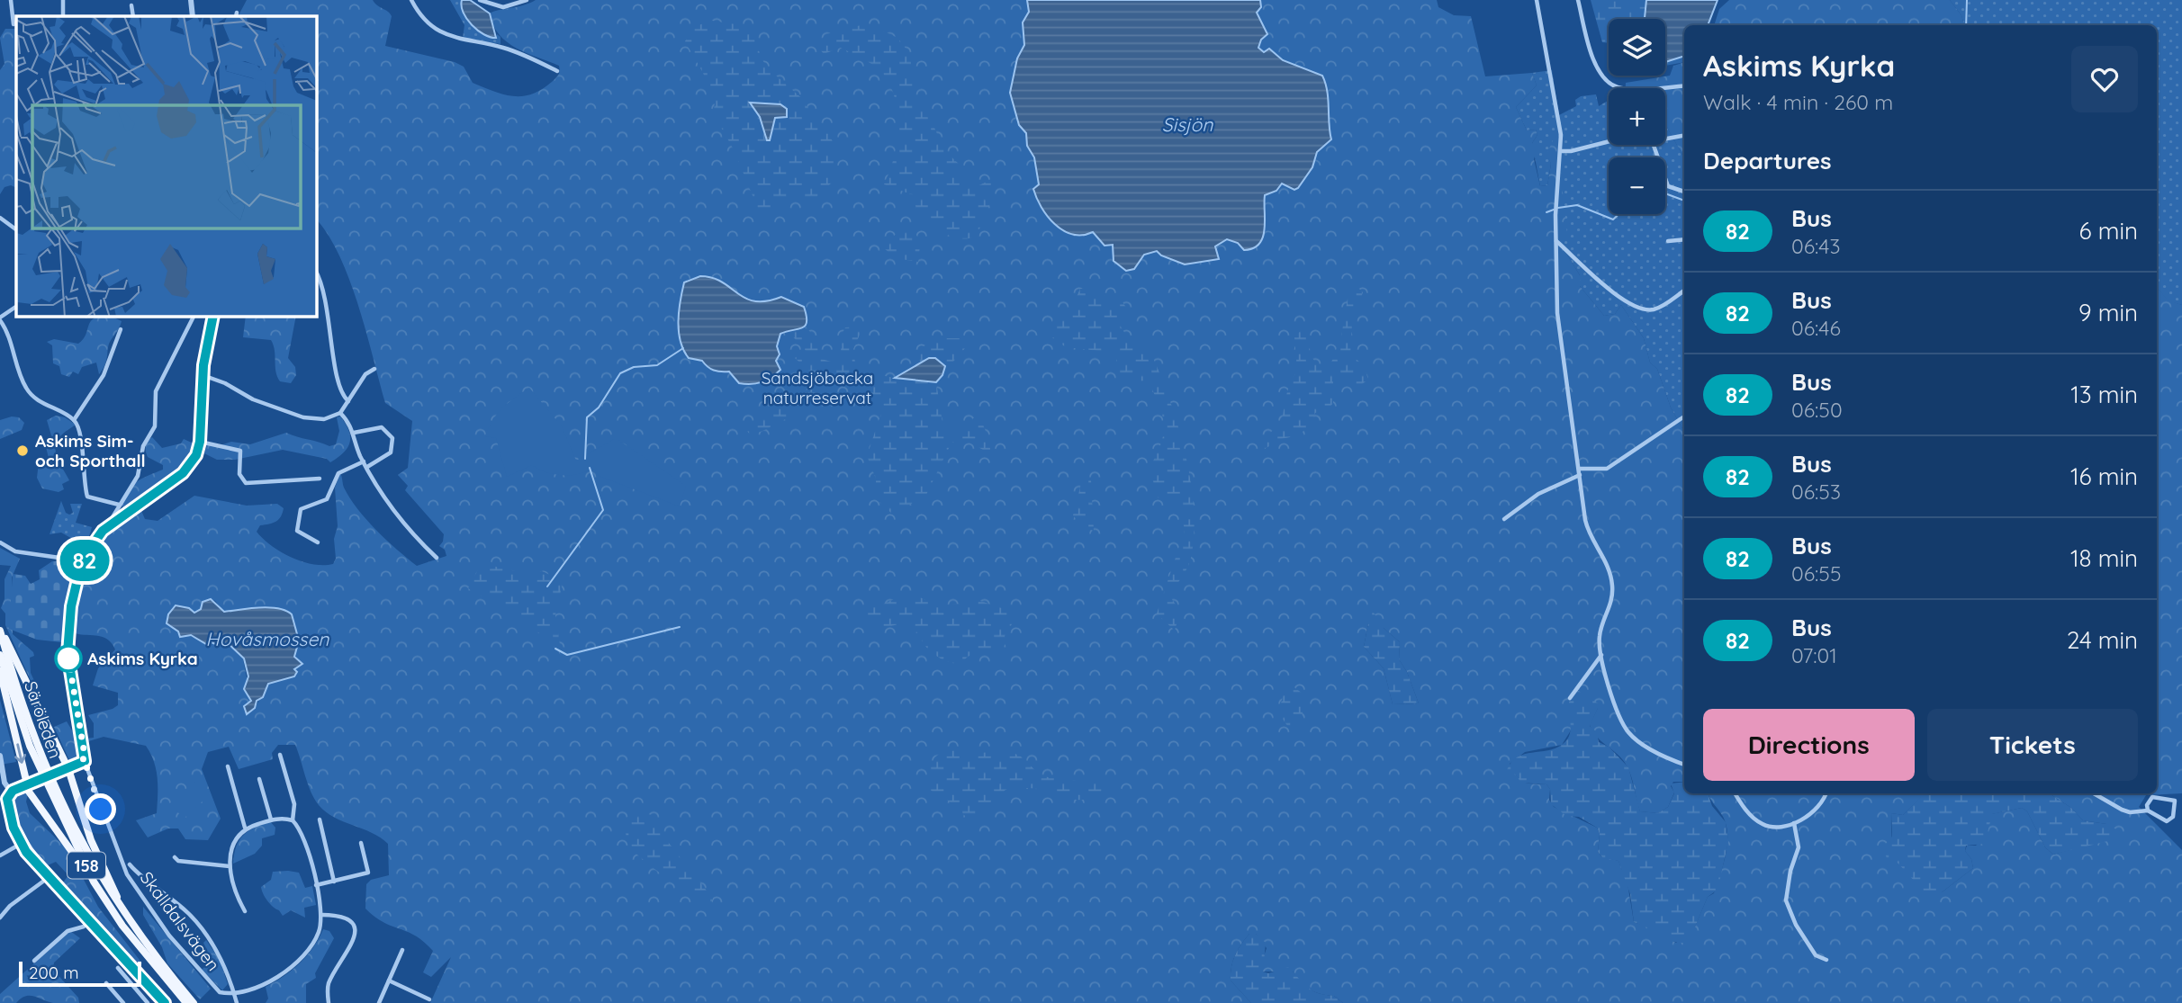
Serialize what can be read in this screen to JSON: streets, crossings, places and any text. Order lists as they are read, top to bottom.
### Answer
{
  "streets": {
    "main road": ["Säröleden", "158"],
    "street": ["Skalldalsvägen"]
  },
  "crossings": [
    ["Säröleden", "158"]
  ],
  "water": ["Sisjön", "Hovåsmossen"],
  "parks": ["Sandsjöbacka naturreservat"],
  "places": ["Askims Sim- och Sporthall", "Askims Kyrka"],
  "lines": ["bus line 82"],
  "scale_bar": "200 m",
  "page": {
    "on_map": "82",
    "map_buttons": ["+", "−"],
    "heading": [
      ["Askims Kyrka", "Walk · 4 min · 260 m"],
      "Departures"
    ],
    "list": [
      {
        "mark": "82",
        "name": "Bus",
        "note": "06:43",
        "value": "6 min"
      },
      {
        "mark": "82",
        "name": "Bus",
        "note": "06:46",
        "value": "9 min"
      },
      {
        "mark": "82",
        "name": "Bus",
        "note": "06:50",
        "value": "13 min"
      },
      {
        "mark": "82",
        "name": "Bus",
        "note": "06:53",
        "value": "16 min"
      },
      {
        "mark": "82",
        "name": "Bus",
        "note": "06:55",
        "value": "18 min"
      },
      {
        "mark": "82",
        "name": "Bus",
        "note": "07:01",
        "value": "24 min"
      }
    ],
    "buttons": ["Directions", "Tickets"],
    "scale": "200 m"
  }
}
